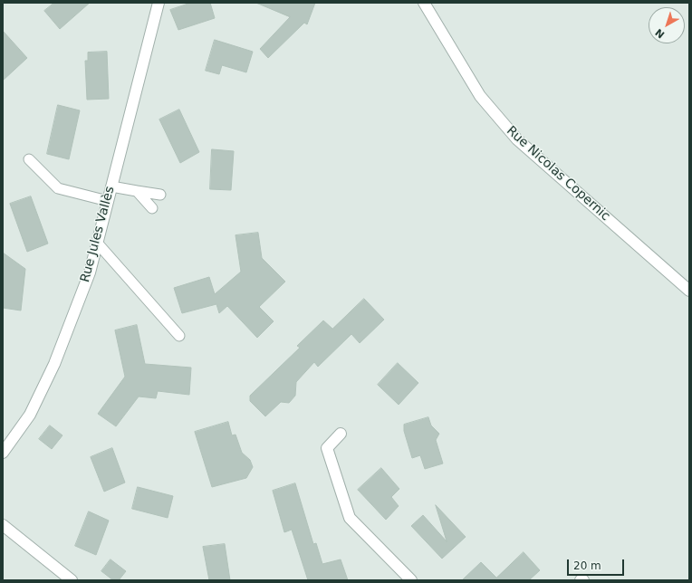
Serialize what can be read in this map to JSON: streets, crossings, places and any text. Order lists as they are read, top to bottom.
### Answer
{
  "streets": {
    "street": ["Rue Nicolas Copernic", "Rue Jules Vallès"]
  },
  "scale_bar": "20 m",
  "north": "bottom left"
}
